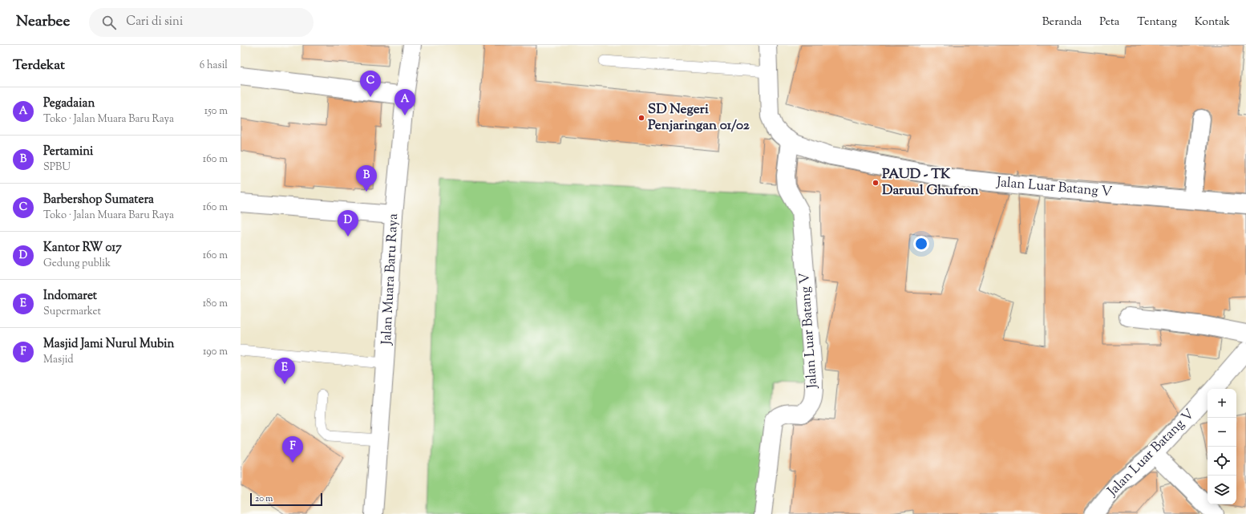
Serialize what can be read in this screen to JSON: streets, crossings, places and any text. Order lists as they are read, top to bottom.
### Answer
{
  "streets": {
    "street": ["Jalan Luar Batang V", "Jalan Muara Baru Raya"]
  },
  "places": ["SD Negeri Penjaringan 01/02", "PAUD - TK Daruul Ghufron"],
  "scale_bar": "20 m",
  "page": {
    "header": "Nearbee",
    "search": "Cari di sini",
    "nav": [
      "Beranda",
      "Peta",
      "Tentang",
      "Kontak"
    ],
    "heading": ["Terdekat", "6 hasil"],
    "pins": [
      "C",
      "A",
      "B",
      "D",
      "E",
      "F"
    ],
    "list": [
      {
        "mark": "A",
        "name": "Pegadaian",
        "note": "Toko · Jalan Muara Baru Raya",
        "value": "150 m"
      },
      {
        "mark": "B",
        "name": "Pertamini",
        "note": "SPBU",
        "value": "160 m"
      },
      {
        "mark": "C",
        "name": "Barbershop Sumatera",
        "note": "Toko · Jalan Muara Baru Raya",
        "value": "160 m"
      },
      {
        "mark": "D",
        "name": "Kantor RW 017",
        "note": "Gedung publik",
        "value": "160 m"
      },
      {
        "mark": "E",
        "name": "Indomaret",
        "note": "Supermarket",
        "value": "180 m"
      },
      {
        "mark": "F",
        "name": "Masjid Jami Nurul Mubin",
        "note": "Masjid",
        "value": "190 m"
      }
    ],
    "map_buttons": ["+", "−"],
    "scale": "20 m"
  }
}
